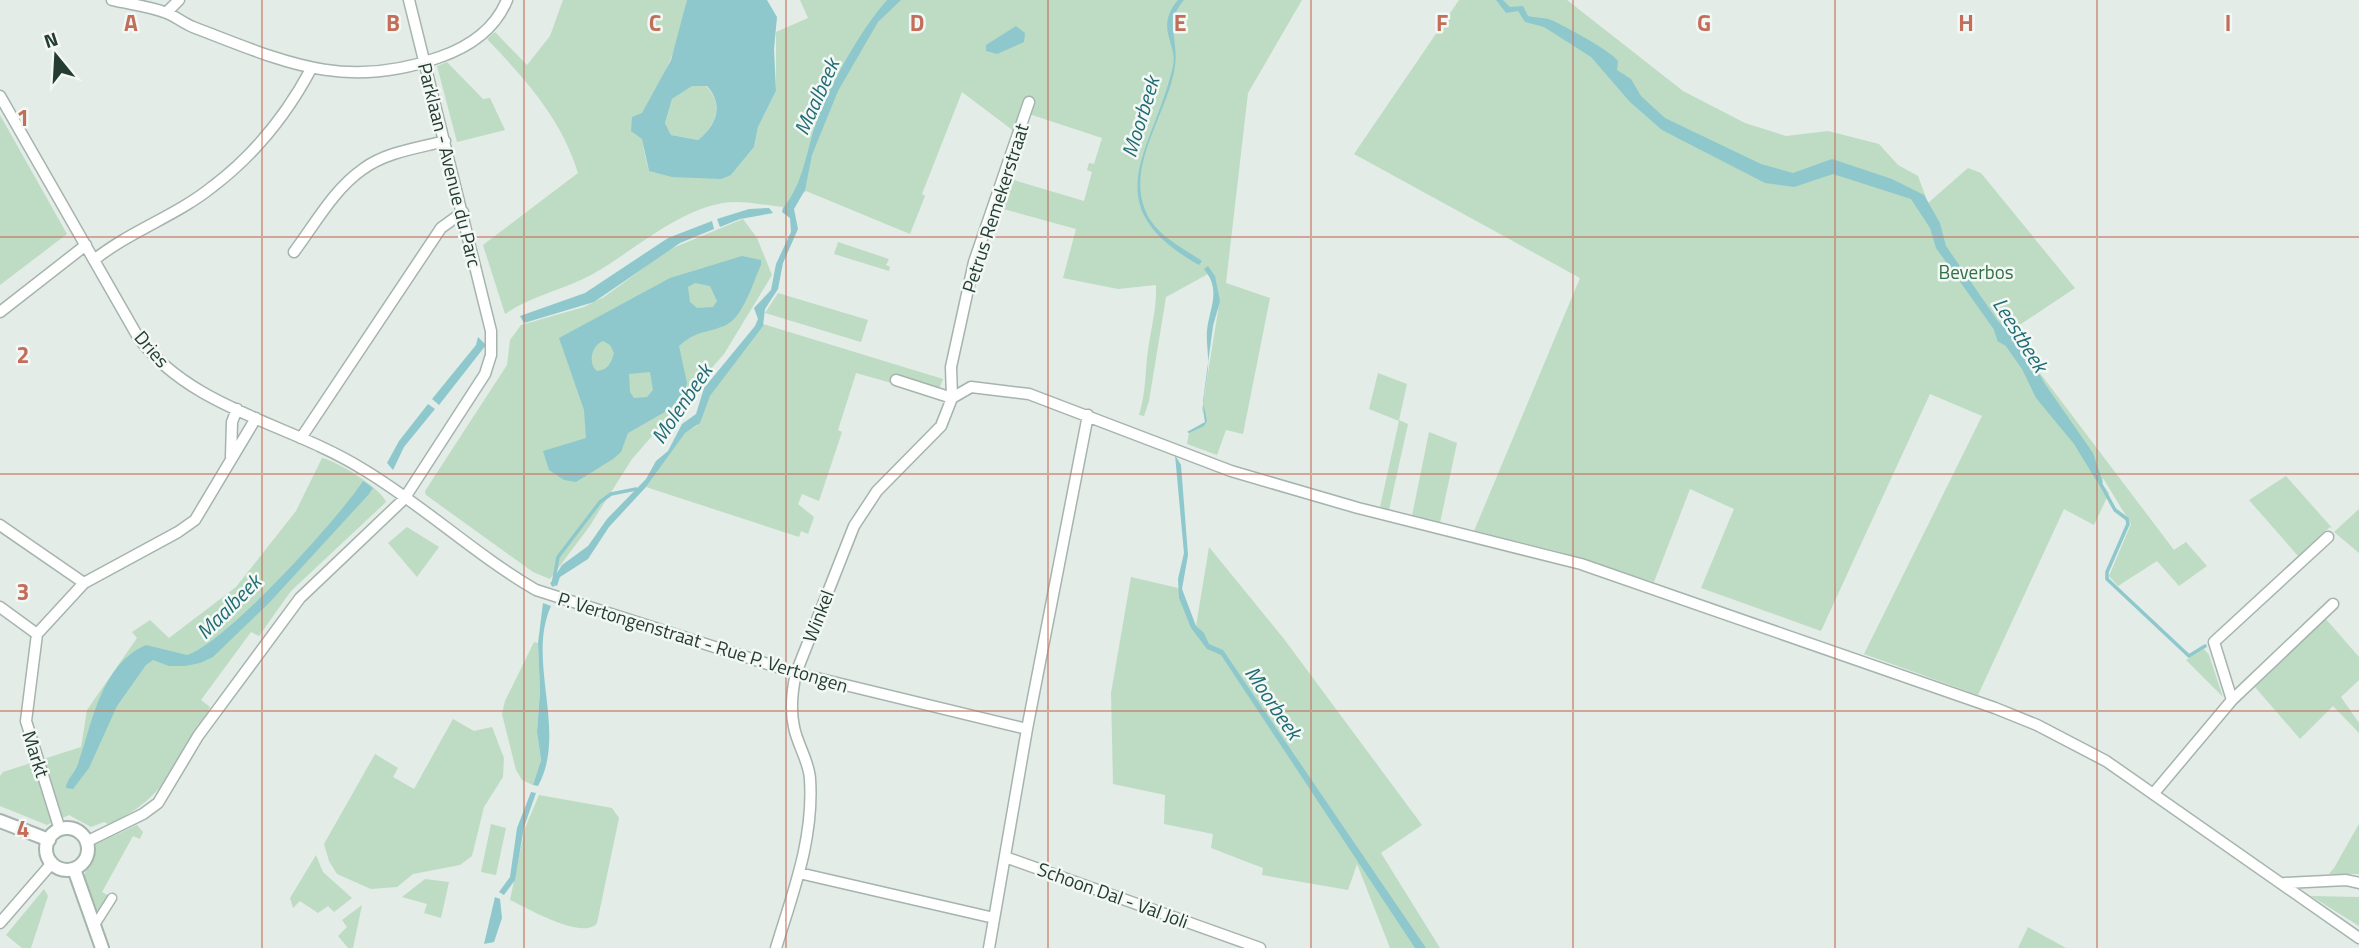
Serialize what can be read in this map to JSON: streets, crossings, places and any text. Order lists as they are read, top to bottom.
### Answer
{
  "streets": {
    "street": [
      "Parklaan - Avenue du Parc",
      "Petrus Remekerstraat",
      "Dries",
      "Winkel",
      "P. Vertongenstraat - Rue P. Vertongen",
      "Markt",
      "Schoon Dal - Val Joli"
    ]
  },
  "crossings": [
    ["Parklaan - Avenue du Parc", "Dries"],
    ["Parklaan - Avenue du Parc", "P. Vertongenstraat - Rue P. Vertongen"],
    ["Parklaan - Avenue du Parc", "Markt"],
    ["Petrus Remekerstraat", "Winkel"],
    ["Dries", "P. Vertongenstraat - Rue P. Vertongen"],
    ["Winkel", "P. Vertongenstraat - Rue P. Vertongen"]
  ],
  "water": [
    "Maalbeek",
    "Moorbeek",
    "Leestbeek",
    "Molenbeek"
  ],
  "parks": ["Beverbos"],
  "north": "top",
  "grid": {
    "columns": [
      "A",
      "B",
      "C",
      "D",
      "E",
      "F",
      "G",
      "H",
      "I"
    ],
    "rows": [
      "1",
      "2",
      "3",
      "4"
    ]
  }
}
